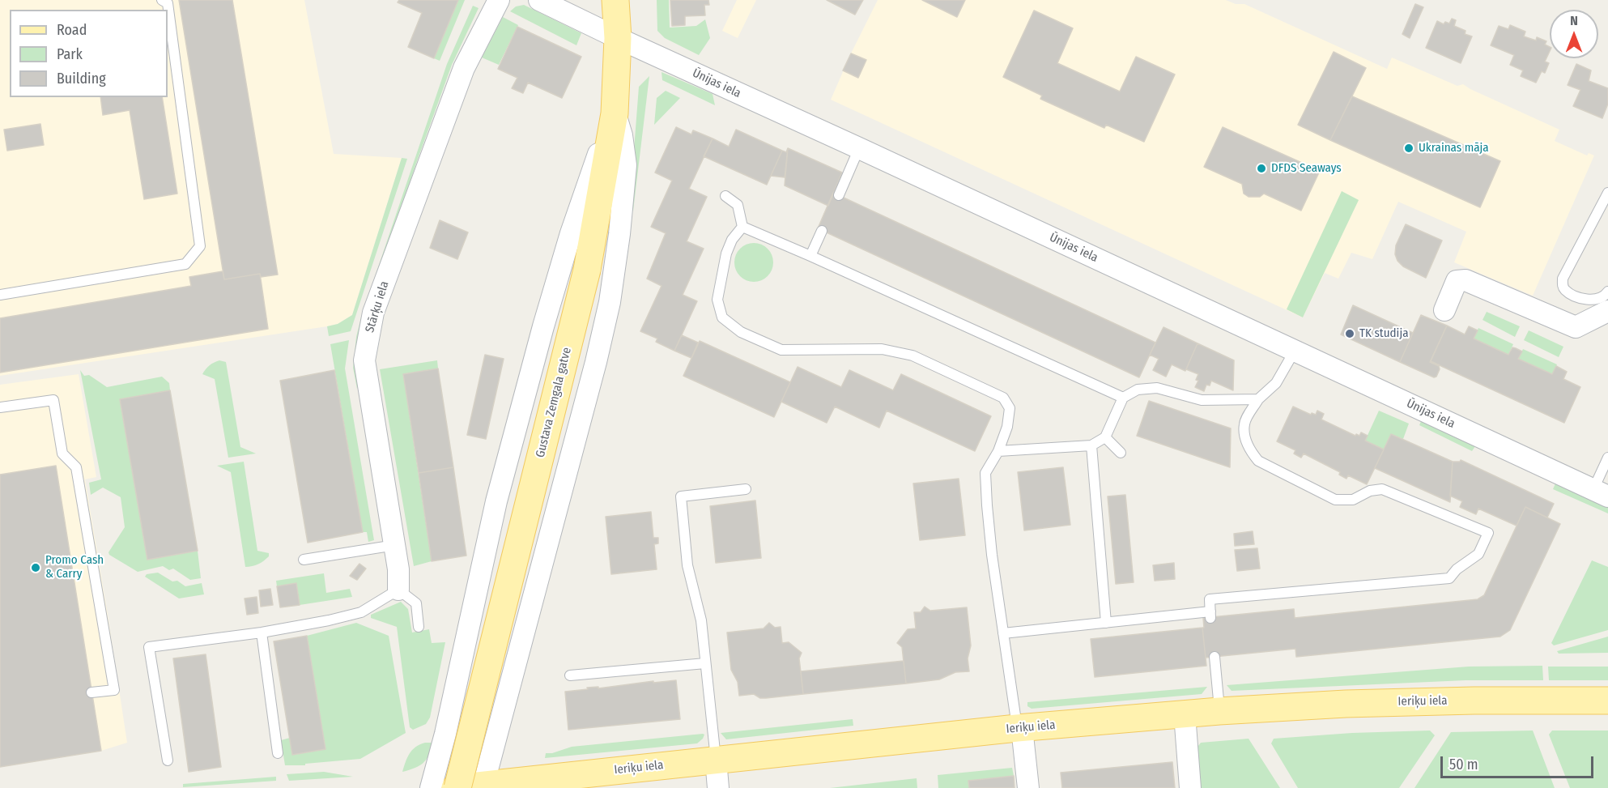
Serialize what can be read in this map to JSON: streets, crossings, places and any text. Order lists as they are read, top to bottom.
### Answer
{
  "streets": {
    "main road": ["Gustava Zemgala gatve", "Ieriķu iela"],
    "street": ["Ūnijas iela", "Stārķu iela"]
  },
  "crossings": [
    ["Ūnijas iela", "Gustava Zemgala gatve"],
    ["Gustava Zemgala gatve", "Ieriķu iela"]
  ],
  "places": [
    "Ukrainas māja",
    "DFDS Seaways",
    "TK studija",
    "Promo Cash & Carry"
  ],
  "legend": ["Road", "Park", "Building"],
  "scale_bar": "50 m",
  "north": "top"
}
